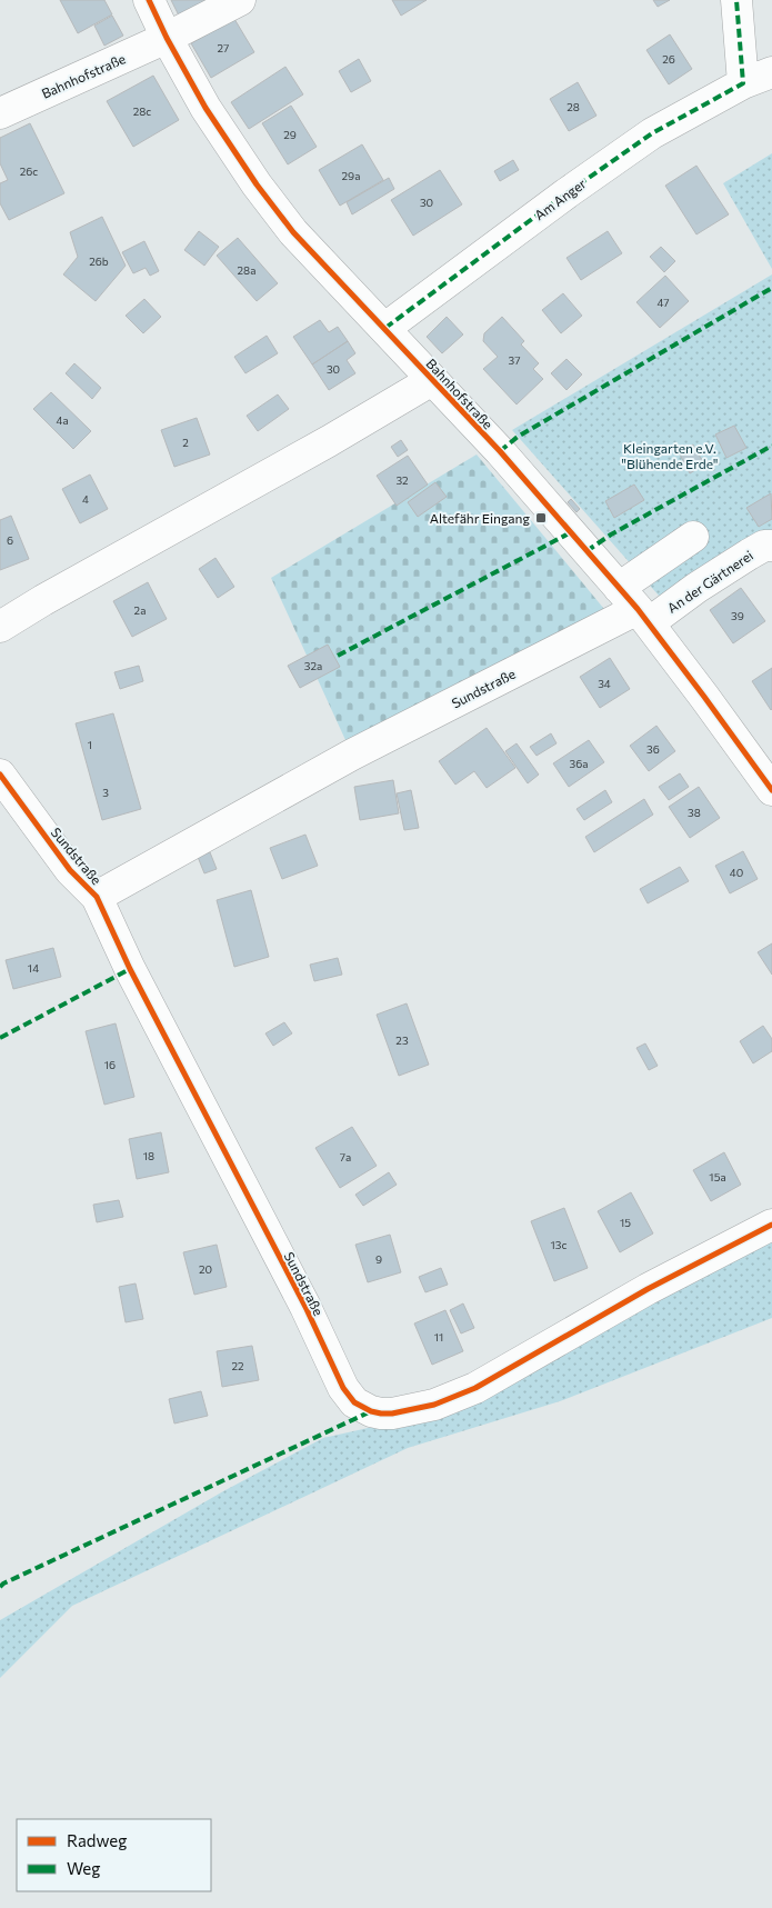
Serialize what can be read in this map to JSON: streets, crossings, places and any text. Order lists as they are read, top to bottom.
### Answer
{
  "streets": {
    "street": [
      "Bahnhofstraße",
      "Am Anger",
      "An der Gärtnerei",
      "Sundstraße"
    ]
  },
  "crossings": [
    ["Bahnhofstraße", "Am Anger"],
    ["Bahnhofstraße", "An der Gärtnerei"],
    ["Bahnhofstraße", "Sundstraße"],
    ["An der Gärtnerei", "Sundstraße"]
  ],
  "parks": ["Kleingarten e.V. \"Blühende Erde\""],
  "places": {
    "transit": ["Altefähr Eingang"]
  },
  "house_numbers": [
    "27",
    "26",
    "28",
    "28c",
    "29",
    "26c",
    "29a",
    "30",
    "26b",
    "28a",
    "47",
    "37",
    "30",
    "4a",
    "2",
    "32",
    "4",
    "6",
    "2a",
    "39",
    "32a",
    "34",
    "1",
    "36",
    "36a",
    "3",
    "38",
    "40",
    "14",
    "23",
    "16",
    "18",
    "7a",
    "15a",
    "15",
    "13c",
    "9",
    "20",
    "11",
    "22"
  ],
  "legend": ["Radweg", "Weg"]
}
